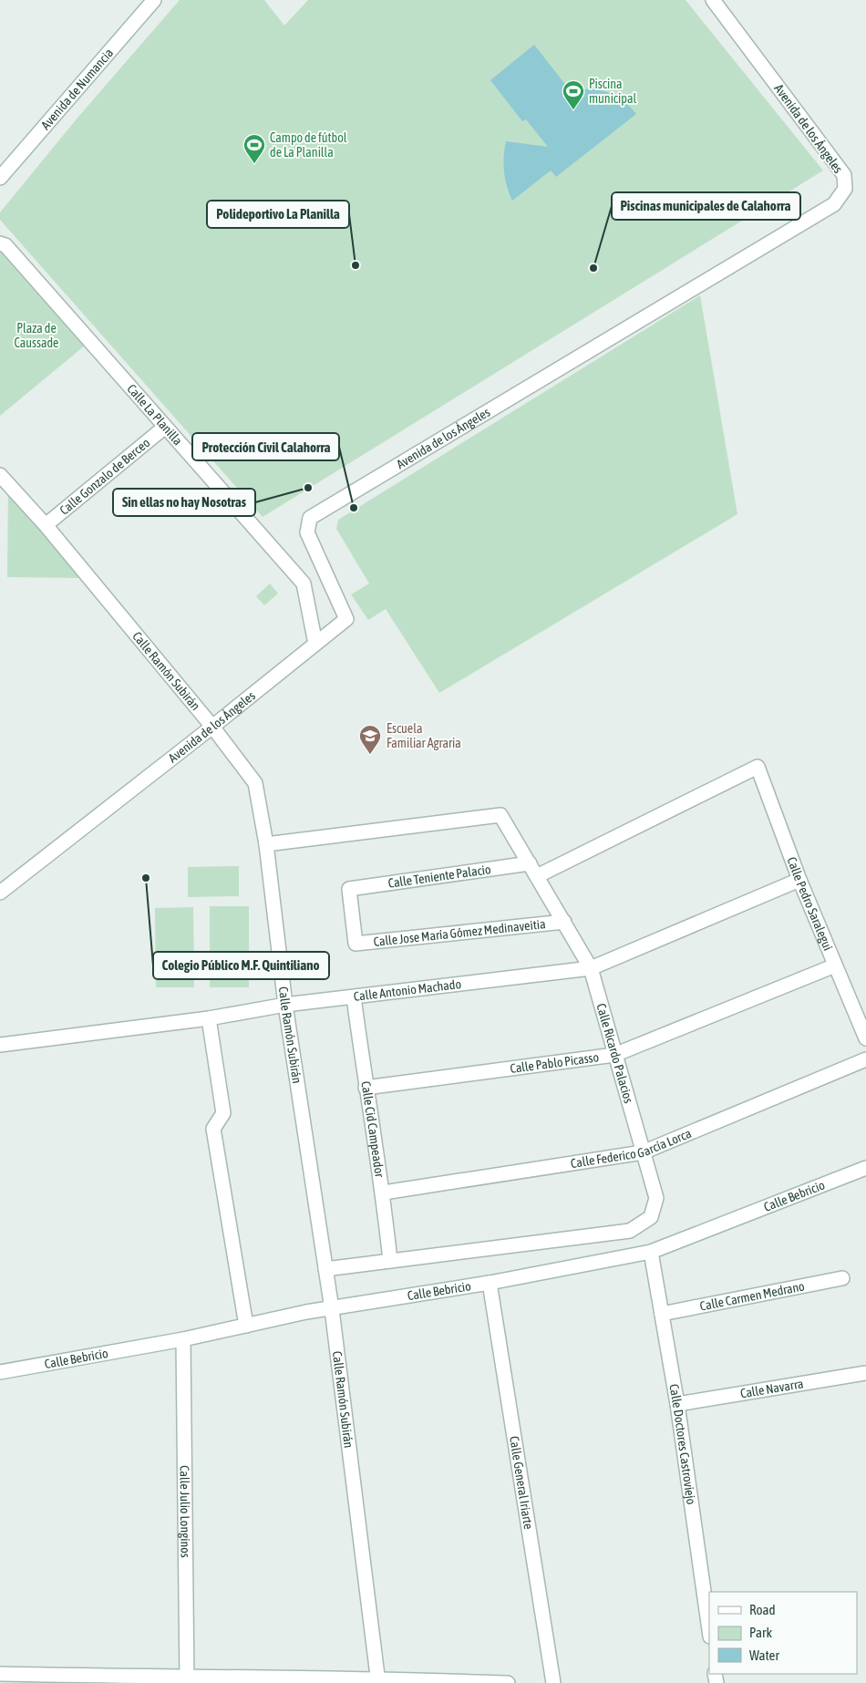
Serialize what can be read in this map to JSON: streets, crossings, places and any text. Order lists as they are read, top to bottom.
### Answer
{
  "streets": {
    "street": [
      "Avenida de Numancia",
      "Avenida de los Ángeles",
      "Calle La Planilla",
      "Calle Gonzalo de Berceo",
      "Calle Ramón Subirán",
      "Calle Teniente Palacio",
      "Calle Pedro Saralegui",
      "Calle Jose María Gómez Medinaveitia",
      "Calle Antonio Machado",
      "Calle Ricardo Palacios",
      "Calle Pablo Picasso",
      "Calle Cid Campeador",
      "Calle Federico García Lorca",
      "Calle Bebricio",
      "Calle Carmen Medrano",
      "Calle Navarra",
      "Calle Doctores Castroviejo",
      "Calle General Iriarte",
      "Calle Julio Longinos"
    ]
  },
  "crossings": [
    ["Avenida de los Ángeles", "Calle La Planilla"],
    ["Avenida de los Ángeles", "Calle Ramón Subirán"],
    ["Calle La Planilla", "Calle Gonzalo de Berceo"],
    ["Calle Gonzalo de Berceo", "Calle Ramón Subirán"],
    ["Calle Ramón Subirán", "Calle Antonio Machado"],
    ["Calle Ramón Subirán", "Calle Ricardo Palacios"],
    ["Calle Ramón Subirán", "Calle Bebricio"],
    ["Calle Teniente Palacio", "Calle Jose María Gómez Medinaveitia"],
    ["Calle Teniente Palacio", "Calle Ricardo Palacios"],
    ["Calle Pedro Saralegui", "Calle Antonio Machado"],
    ["Calle Pedro Saralegui", "Calle Ricardo Palacios"],
    ["Calle Pedro Saralegui", "Calle Pablo Picasso"],
    ["Calle Jose María Gómez Medinaveitia", "Calle Ricardo Palacios"],
    ["Calle Antonio Machado", "Calle Ricardo Palacios"],
    ["Calle Antonio Machado", "Calle Cid Campeador"],
    ["Calle Ricardo Palacios", "Calle Pablo Picasso"],
    ["Calle Ricardo Palacios", "Calle Cid Campeador"],
    ["Calle Ricardo Palacios", "Calle Federico García Lorca"],
    ["Calle Pablo Picasso", "Calle Cid Campeador"],
    ["Calle Cid Campeador", "Calle Federico García Lorca"],
    ["Calle Bebricio", "Calle Doctores Castroviejo"],
    ["Calle Bebricio", "Calle General Iriarte"],
    ["Calle Bebricio", "Calle Julio Longinos"],
    ["Calle Carmen Medrano", "Calle Doctores Castroviejo"],
    ["Calle Navarra", "Calle Doctores Castroviejo"]
  ],
  "parks": ["Plaza de Caussade"],
  "places": {
    "sports": ["Piscina municipal", "Campo de fútbol de La Planilla"],
    "other": [
      "Polideportivo La Planilla",
      "Piscinas municipales de Calahorra",
      "Sin ellas no hay Nosotras",
      "Protección Civil Calahorra",
      "Colegio Público M.F. Quintiliano"
    ],
    "school or university": ["Escuela Familiar Agraria"]
  },
  "legend": ["Road", "Park", "Water"]
}
